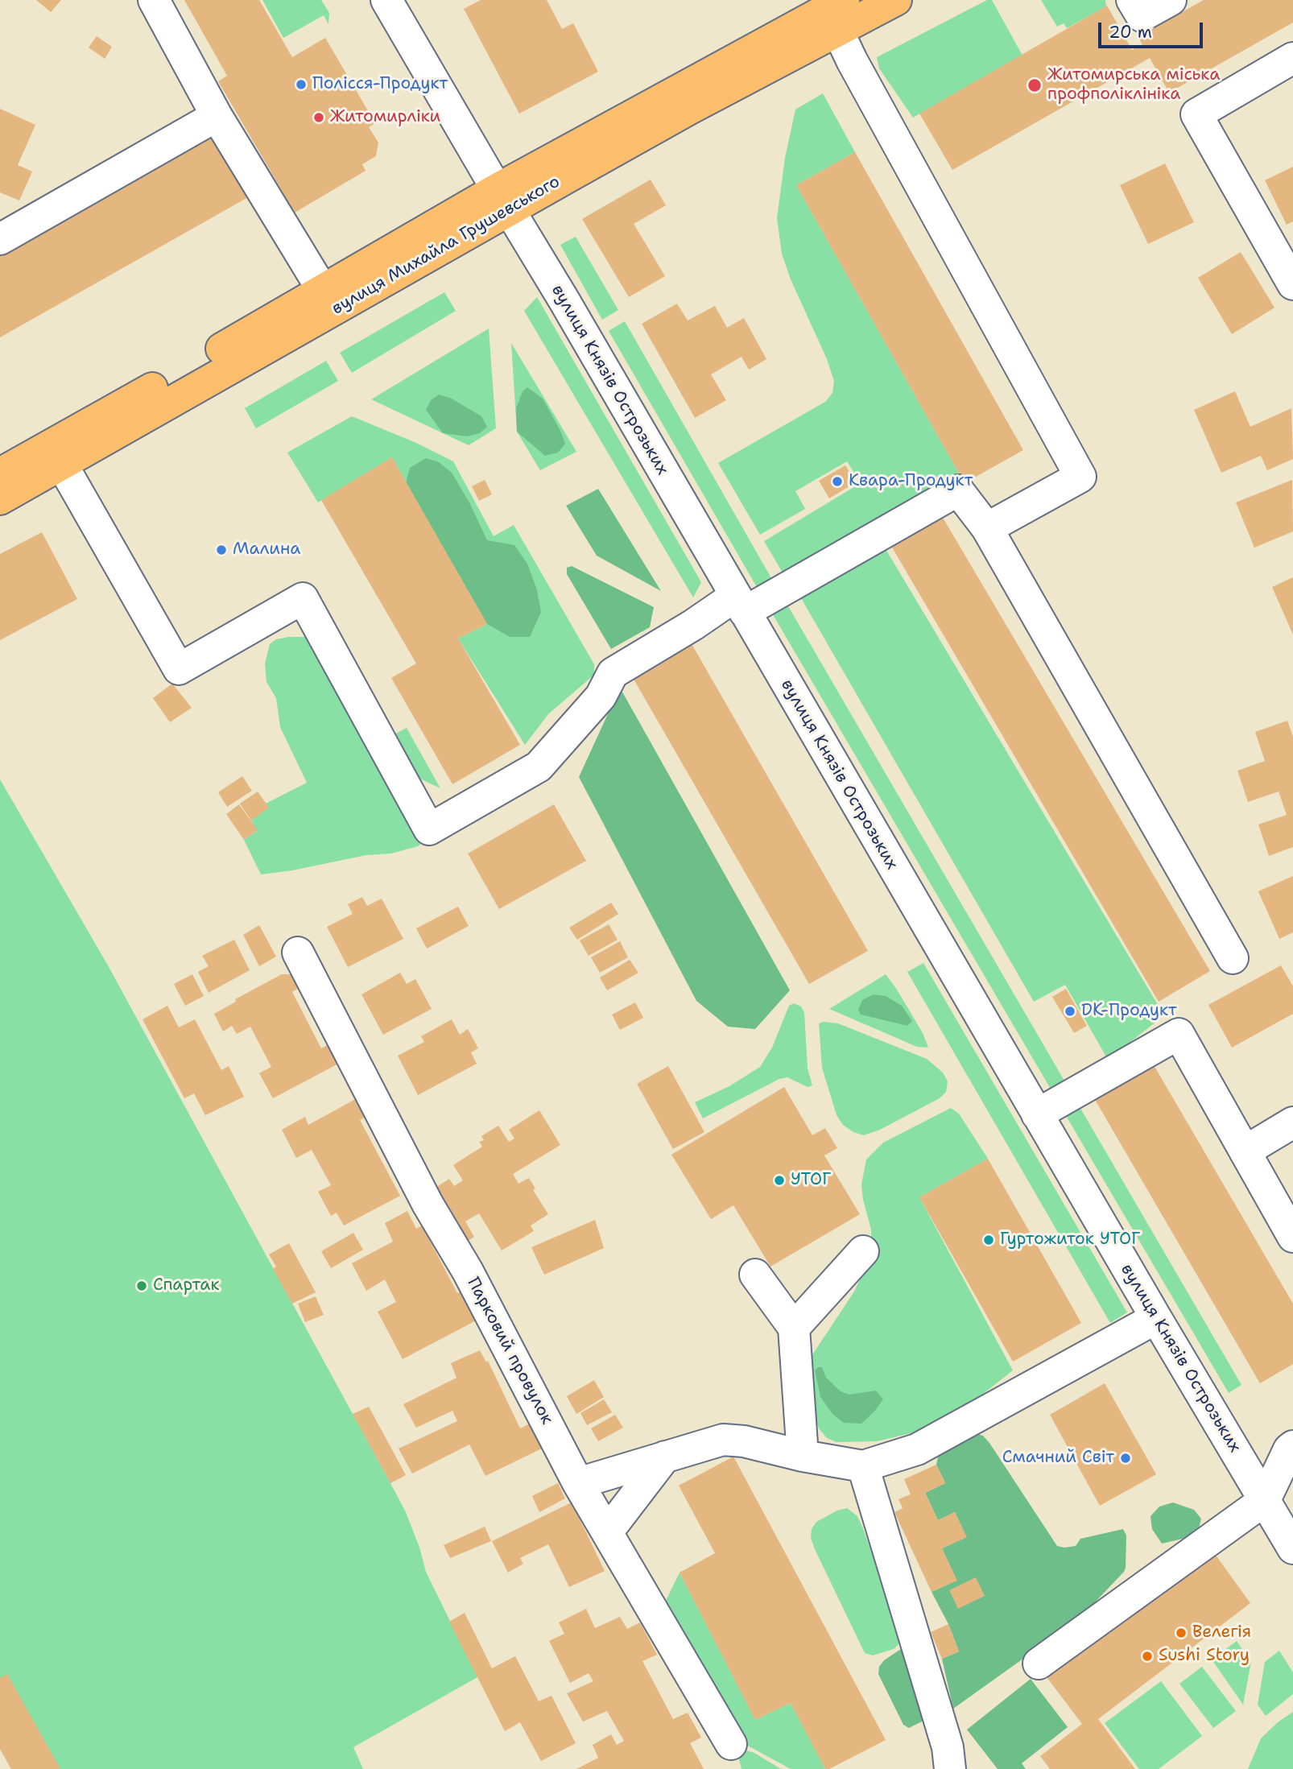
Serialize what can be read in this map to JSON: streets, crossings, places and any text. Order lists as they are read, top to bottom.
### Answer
{
  "streets": {
    "main road": ["вулиця Михайла Грушевського"],
    "street": ["вулиця Князів Острозьких", "Парковий провулок"]
  },
  "crossings": [
    ["вулиця Михайла Грушевського", "вулиця Князів Острозьких"]
  ],
  "places": [
    "Полісся-Продукт",
    "Житомирська міська профполіклініка",
    "Житомирліки",
    "Квара-Продукт",
    "Малина",
    "DK-Продукт",
    "УТОГ",
    "Гуртожиток УТОГ",
    "Спартак",
    "Смачний Світ",
    "Велегія",
    "Sushi Story"
  ],
  "scale_bar": "20 m"
}
